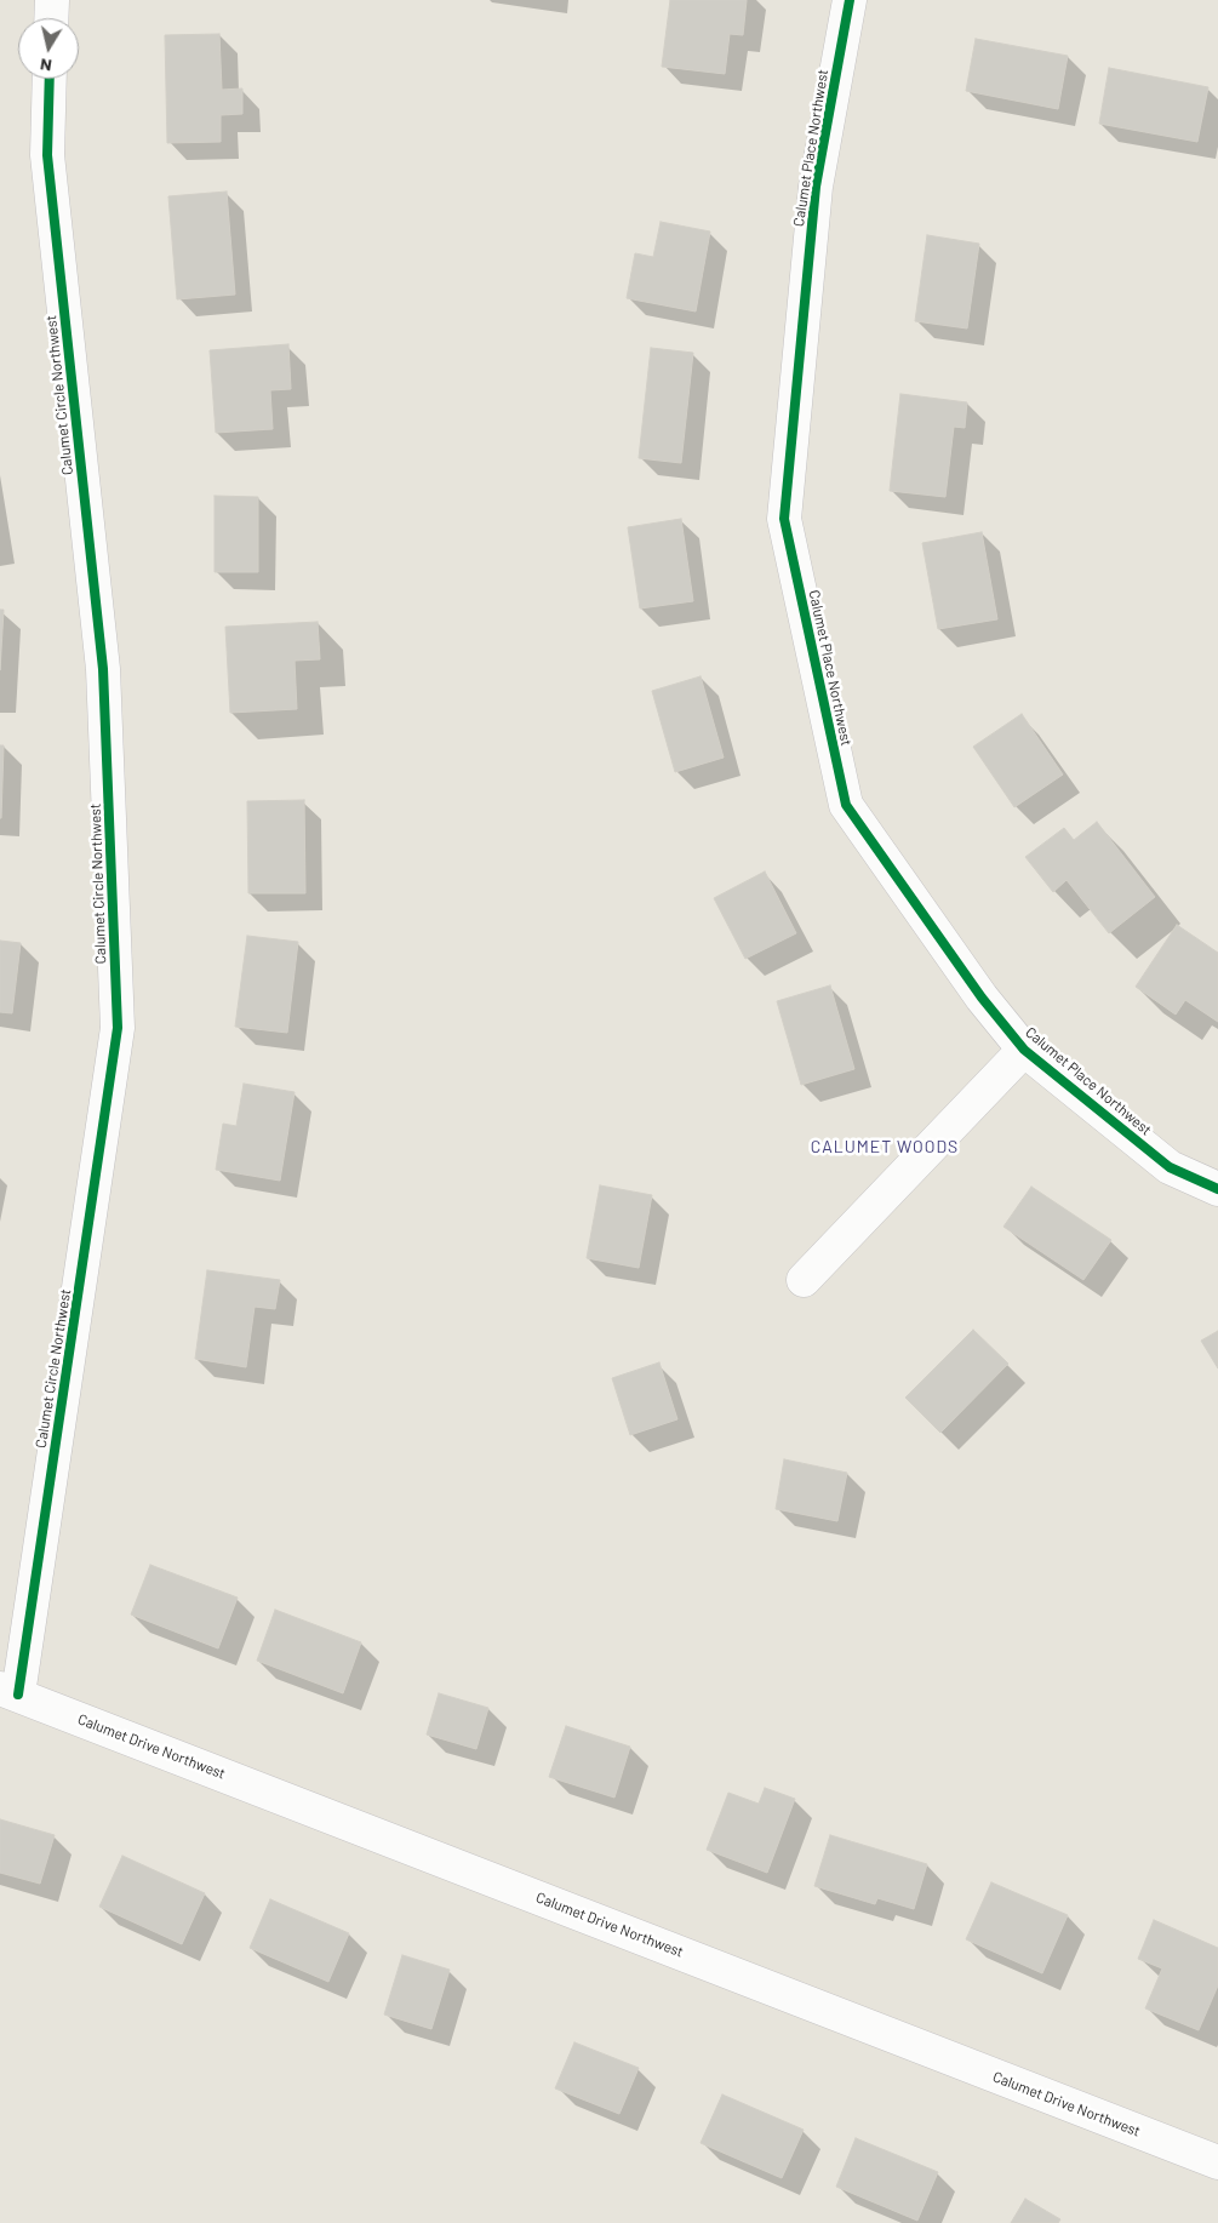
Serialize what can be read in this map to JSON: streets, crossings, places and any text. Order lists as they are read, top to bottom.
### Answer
{
  "streets": {
    "street": ["Calumet Place Northwest", "Calumet Circle Northwest", "Calumet Drive Northwest"]
  },
  "crossings": [
    ["Calumet Circle Northwest", "Calumet Drive Northwest"]
  ],
  "districts": ["CALUMET WOODS"],
  "north": "bottom"
}
